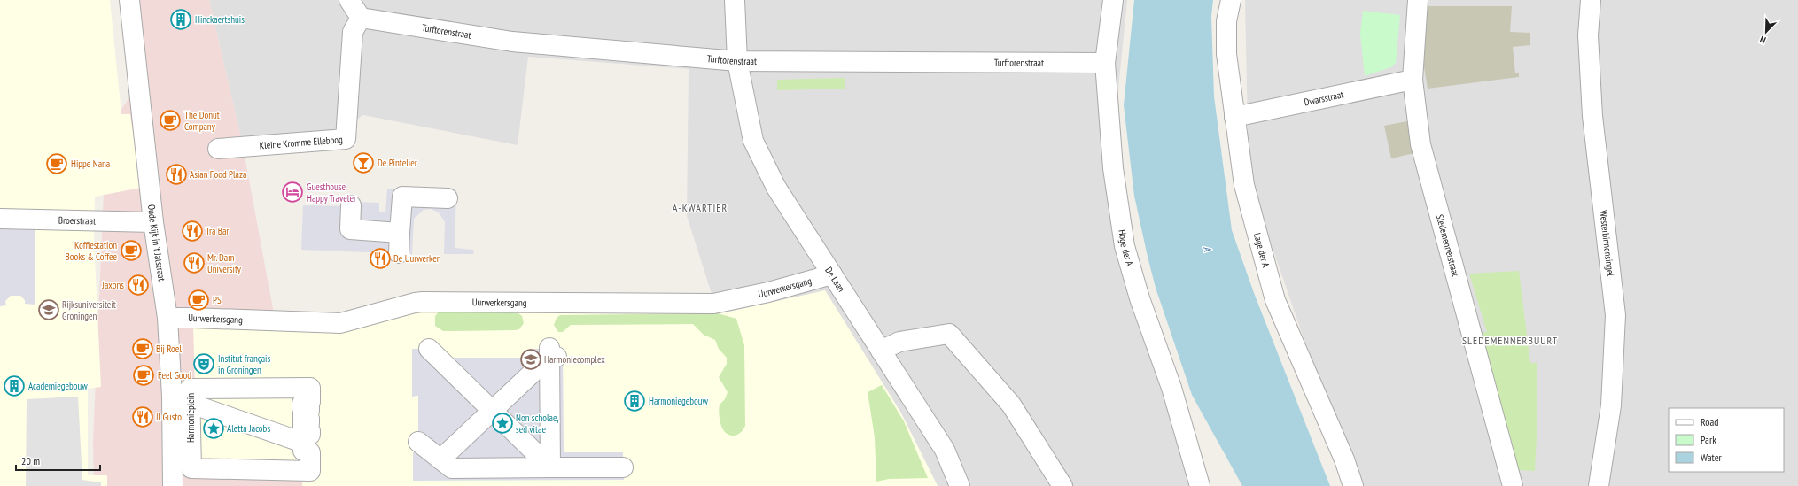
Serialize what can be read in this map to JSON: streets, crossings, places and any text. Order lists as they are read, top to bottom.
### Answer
{
  "streets": {
    "street": [
      "Turftorenstraat",
      "Dwarsstraat",
      "Kleine Kromme Elleboog",
      "Broerstraat",
      "Oude Kijk in 't Jatstraat",
      "Westerbinnensingel",
      "Sledemennerstraat",
      "Hoge der A",
      "Lage der A",
      "De Laan",
      "Uurwerkersgang",
      "Harmonieplein"
    ]
  },
  "crossings": [
    ["Turftorenstraat", "Kleine Kromme Elleboog"],
    ["Turftorenstraat", "Hoge der A"],
    ["Turftorenstraat", "De Laan"],
    ["Dwarsstraat", "Sledemennerstraat"],
    ["Dwarsstraat", "Lage der A"],
    ["Broerstraat", "Oude Kijk in 't Jatstraat"],
    ["Oude Kijk in 't Jatstraat", "Uurwerkersgang"],
    ["Oude Kijk in 't Jatstraat", "Harmonieplein"],
    ["De Laan", "Uurwerkersgang"]
  ],
  "districts": ["A-KWARTIER", "SLEDEMENNERBUURT"],
  "water": ["A"],
  "places": {
    "building": ["Hinckaertshuis", "Academiegebouw", "Harmoniegebouw"],
    "cafe": [
      "The Donut Company",
      "Hippe Nana",
      "Koffiestation Books & Coffee",
      "PS",
      "Bij Roel",
      "Feel Good"
    ],
    "bar": ["De Pintelier"],
    "restaurant": [
      "Asian Food Plaza",
      "Tra Bar",
      "De Uurwerker",
      "Mr. Dam University",
      "Jaxons",
      "Il Gusto"
    ],
    "hotel": ["Guesthouse Happy Traveler"],
    "school or university": ["Rijksuniversiteit Groningen", "Harmoniecomplex"],
    "theatre": ["Institut français in Groningen"],
    "place": ["Non scholae, sed vitae", "Aletta Jacobs"]
  },
  "legend": ["Road", "Park", "Water"],
  "scale_bar": "20 m",
  "north": "bottom left"
}
